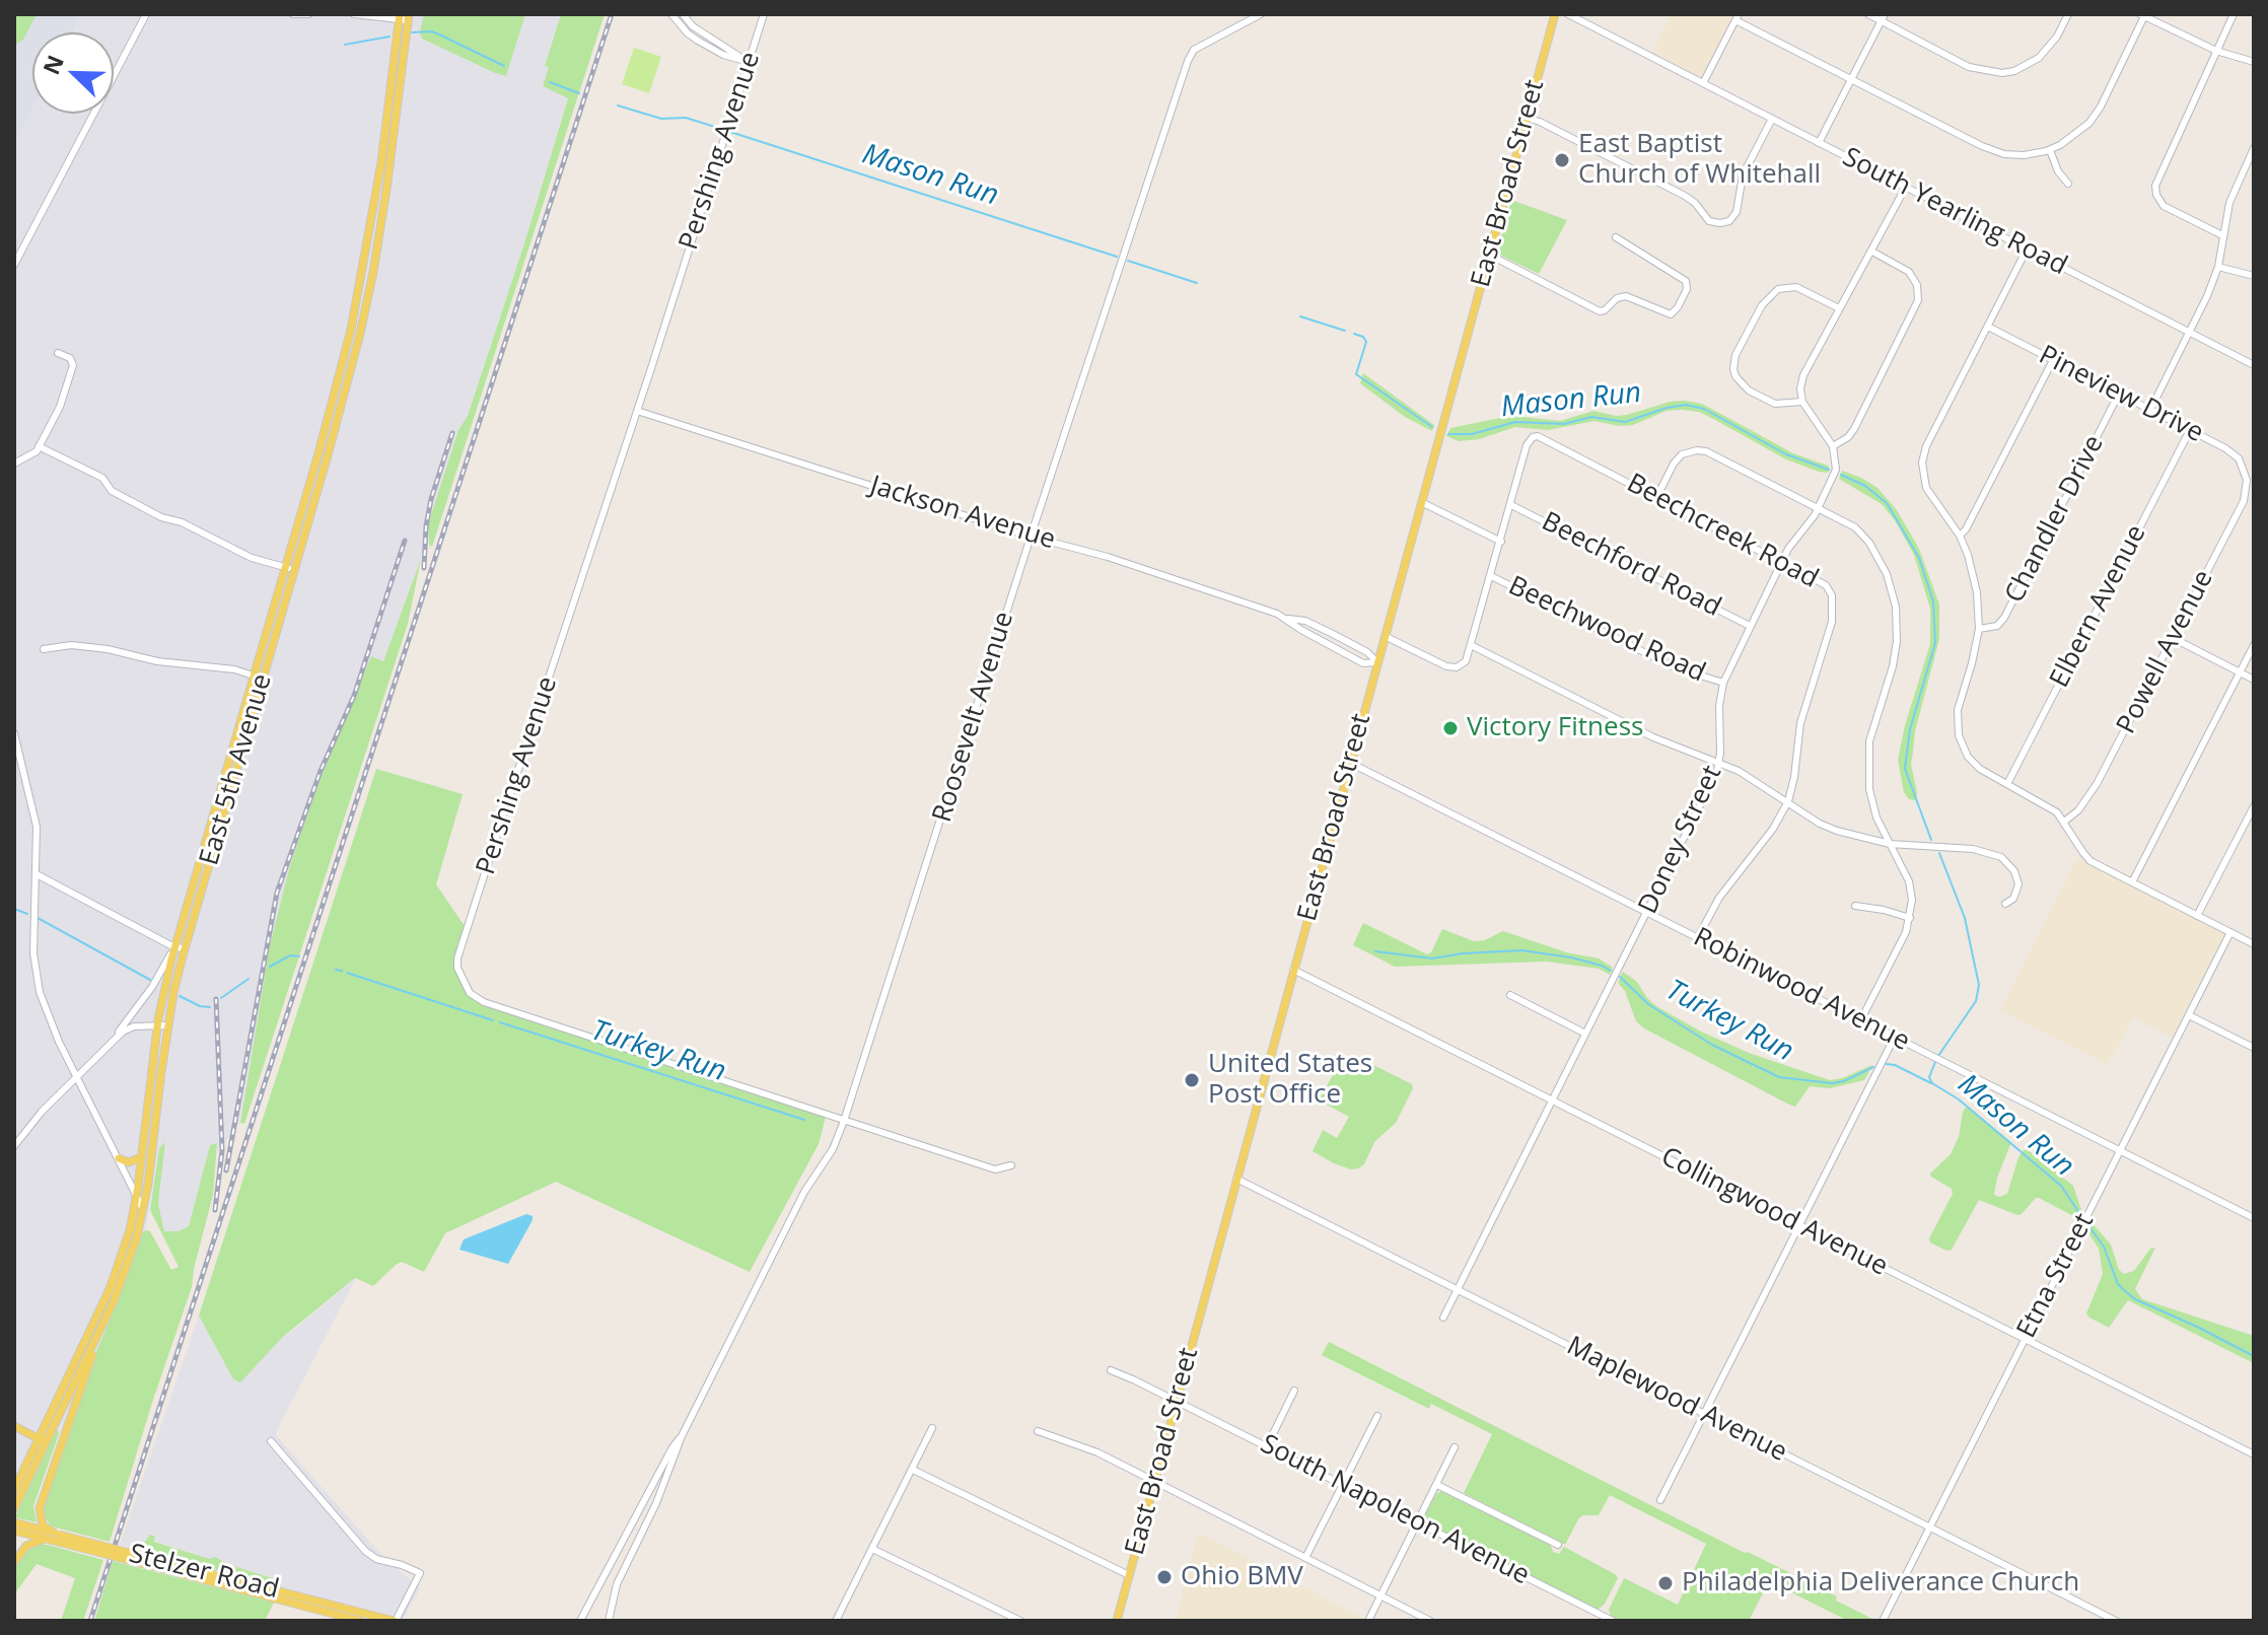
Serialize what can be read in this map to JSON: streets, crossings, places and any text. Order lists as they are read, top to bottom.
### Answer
{
  "streets": {
    "main road": ["East Broad Street", "East 5th Avenue", "Stelzer Road"],
    "street": [
      "Pershing Avenue",
      "South Yearling Road",
      "Pineview Drive",
      "Jackson Avenue",
      "Chandler Drive",
      "Beechcreek Road",
      "Beechford Road",
      "Elbern Avenue",
      "Beechwood Road",
      "Powell Avenue",
      "Roosevelt Avenue",
      "Doney Street",
      "Robinwood Avenue",
      "Collingwood Avenue",
      "Etna Street",
      "Maplewood Avenue",
      "South Napoleon Avenue"
    ]
  },
  "crossings": [
    ["Pershing Avenue", "Jackson Avenue"],
    ["Pershing Avenue", "Roosevelt Avenue"],
    ["East Broad Street", "Jackson Avenue"],
    ["East Broad Street", "Beechwood Road"],
    ["East Broad Street", "Robinwood Avenue"],
    ["East Broad Street", "Collingwood Avenue"],
    ["East Broad Street", "Maplewood Avenue"],
    ["East Broad Street", "South Napoleon Avenue"],
    ["Pineview Drive", "Chandler Drive"],
    ["Pineview Drive", "Elbern Avenue"],
    ["Pineview Drive", "Powell Avenue"],
    ["Jackson Avenue", "Roosevelt Avenue"],
    ["Beechcreek Road", "Beechford Road"],
    ["Beechcreek Road", "Doney Street"],
    ["Beechcreek Road", "Robinwood Avenue"],
    ["Beechford Road", "Doney Street"],
    ["Beechwood Road", "Doney Street"],
    ["Doney Street", "Robinwood Avenue"],
    ["Doney Street", "Collingwood Avenue"],
    ["Doney Street", "Maplewood Avenue"],
    ["Robinwood Avenue", "Etna Street"],
    ["Collingwood Avenue", "Etna Street"],
    ["Etna Street", "Maplewood Avenue"]
  ],
  "water": ["Mason Run", "Turkey Run"],
  "places": [
    "East Baptist Church of Whitehall",
    "Victory Fitness",
    "United States Post Office",
    "Ohio BMV",
    "Philadelphia Deliverance Church"
  ],
  "north": "top left"
}
